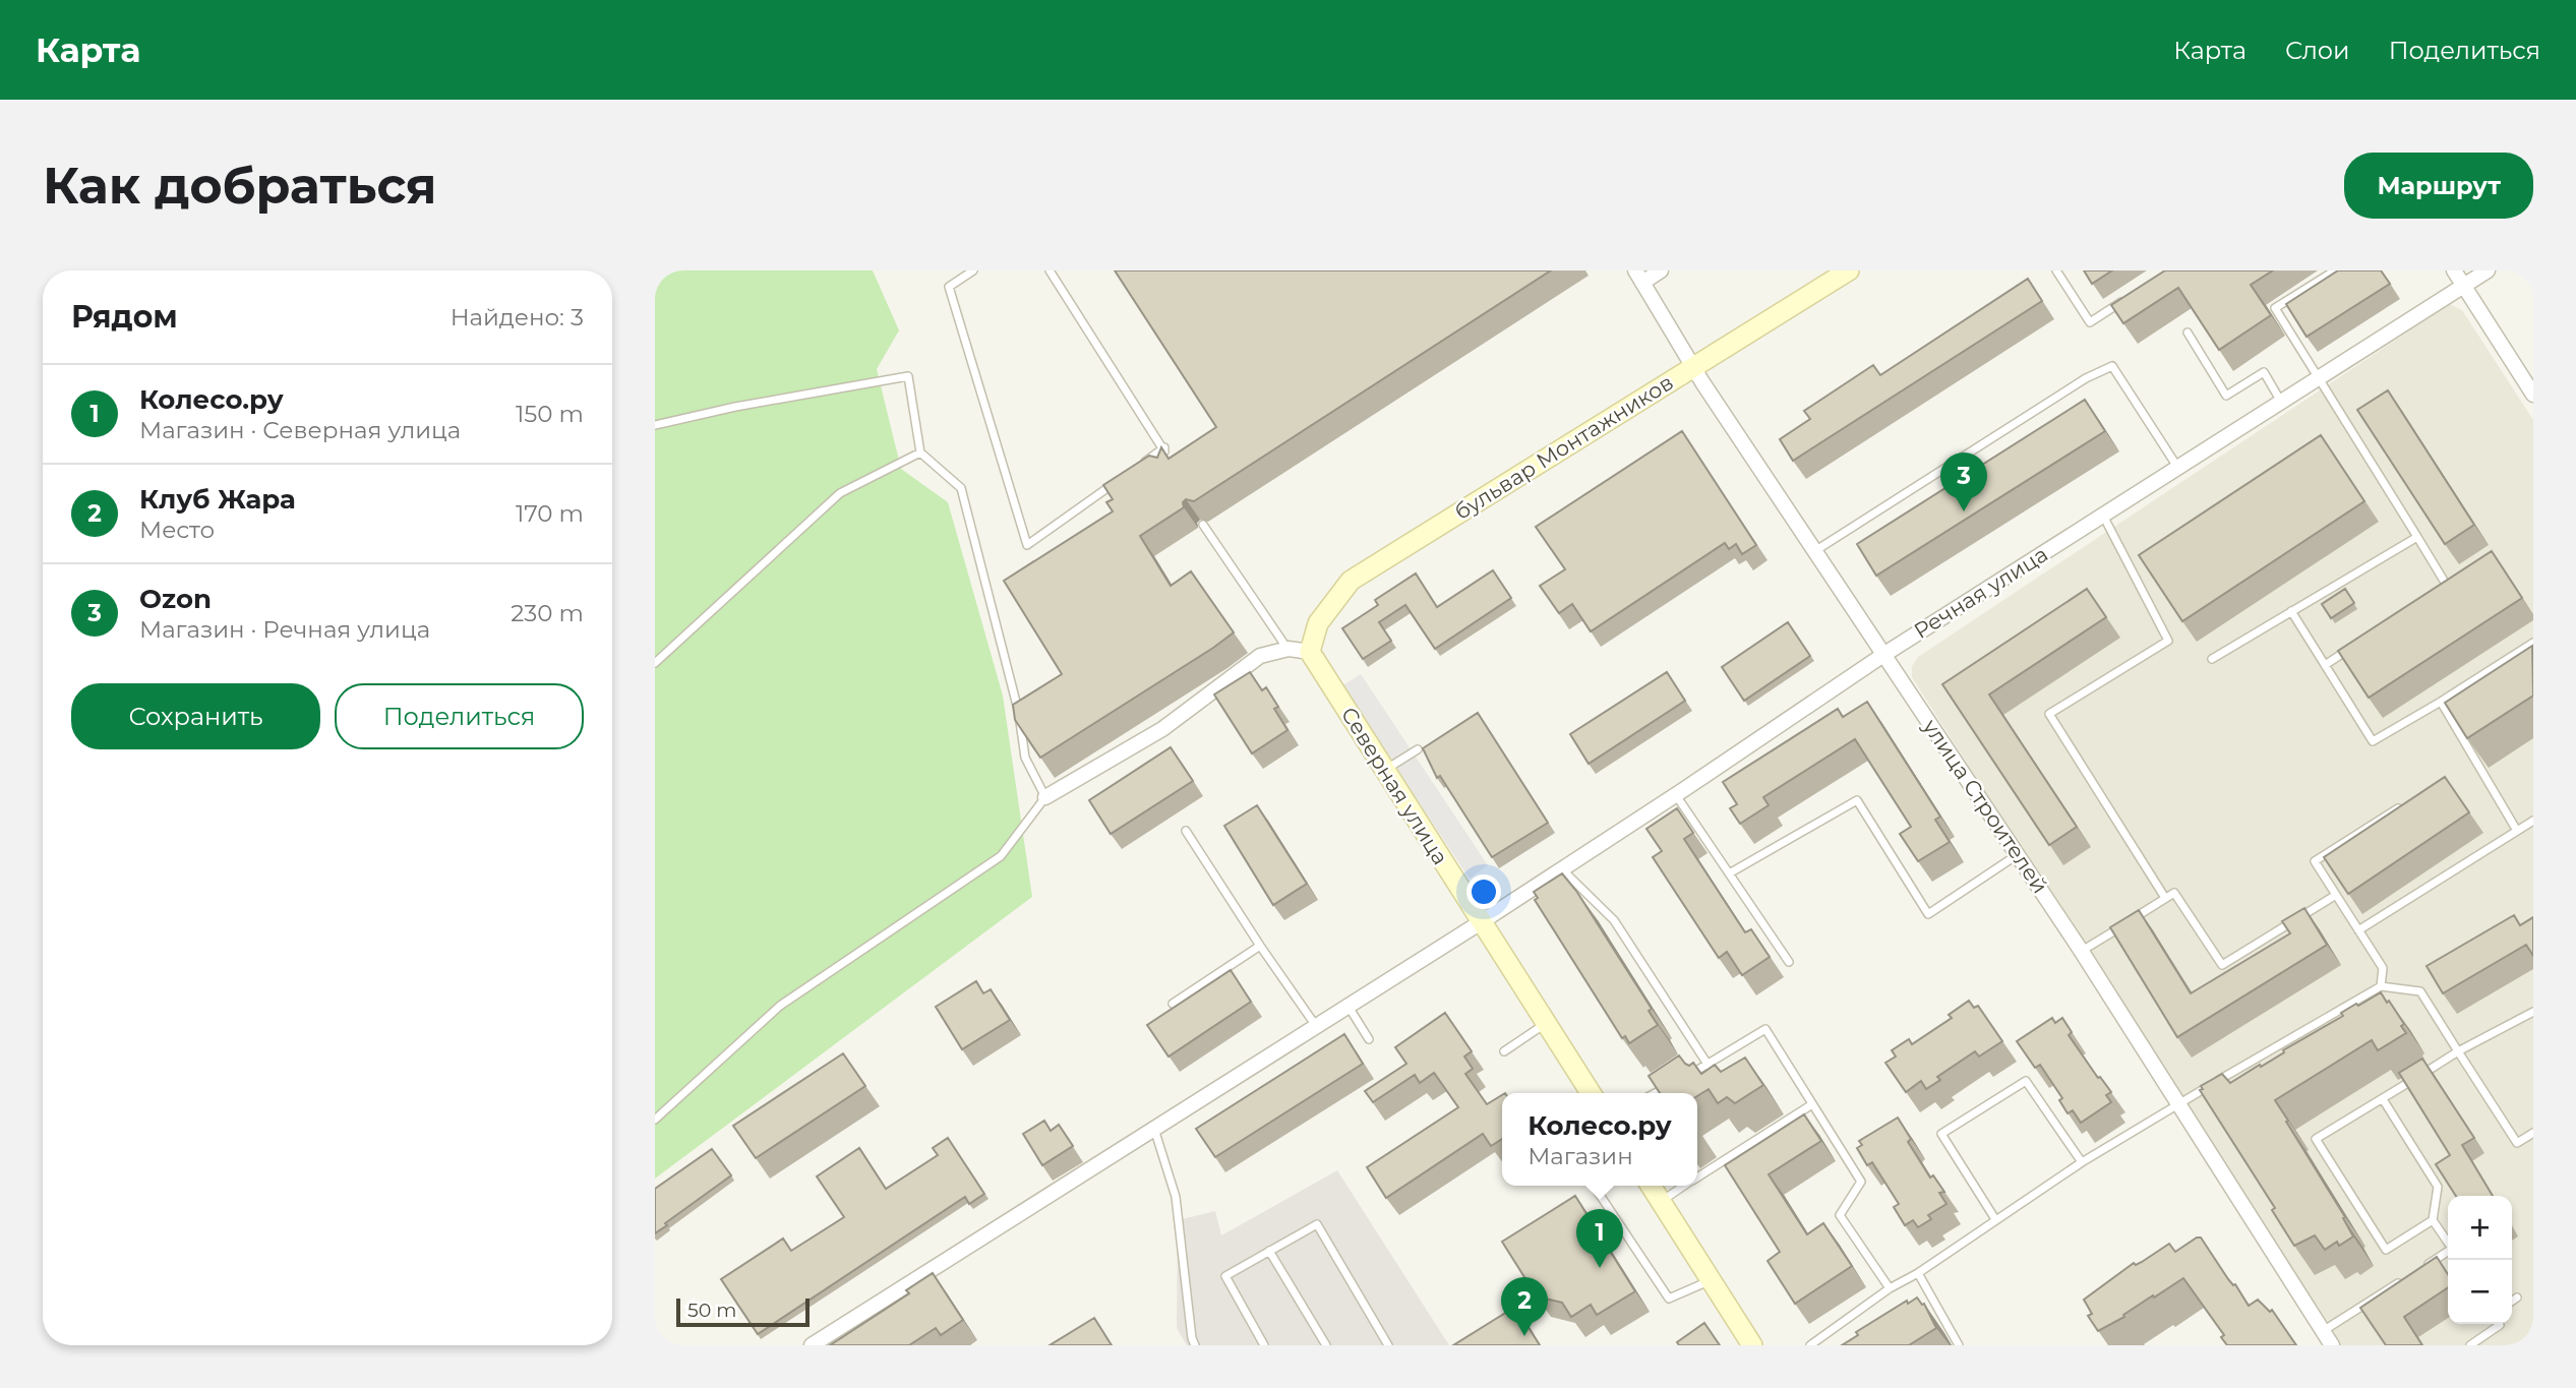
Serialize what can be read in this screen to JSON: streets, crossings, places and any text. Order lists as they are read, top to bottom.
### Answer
{
  "streets": {
    "street": [
      "бульвар Монтажников",
      "Речная улица",
      "Северная улица",
      "улица Строителей"
    ]
  },
  "crossings": [
    ["бульвар Монтажников", "Северная улица"],
    ["бульвар Монтажников", "улица Строителей"],
    ["Речная улица", "Северная улица"],
    ["Речная улица", "улица Строителей"]
  ],
  "scale_bar": "50 m",
  "page": {
    "header": "Карта",
    "nav": ["Карта", "Слои", "Поделиться"],
    "buttons": [
      "Маршрут",
      ["Сохранить", "Поделиться"]
    ],
    "title": "Как добраться",
    "heading": ["Рядом", "Найдено: 3"],
    "list": [
      {
        "mark": "1",
        "name": "Колесо.ру",
        "note": "Магазин · Северная улица",
        "value": "150 m"
      },
      {
        "mark": "2",
        "name": "Клуб Жара",
        "note": "Место",
        "value": "170 m"
      },
      {
        "mark": "3",
        "name": "Ozon",
        "note": "Магазин · Речная улица",
        "value": "230 m"
      }
    ],
    "pins": ["3", "1", "2"],
    "popup": ["Колесо.ру", "Магазин"],
    "map_buttons": ["+", "−"],
    "scale": "50 m"
  }
}
